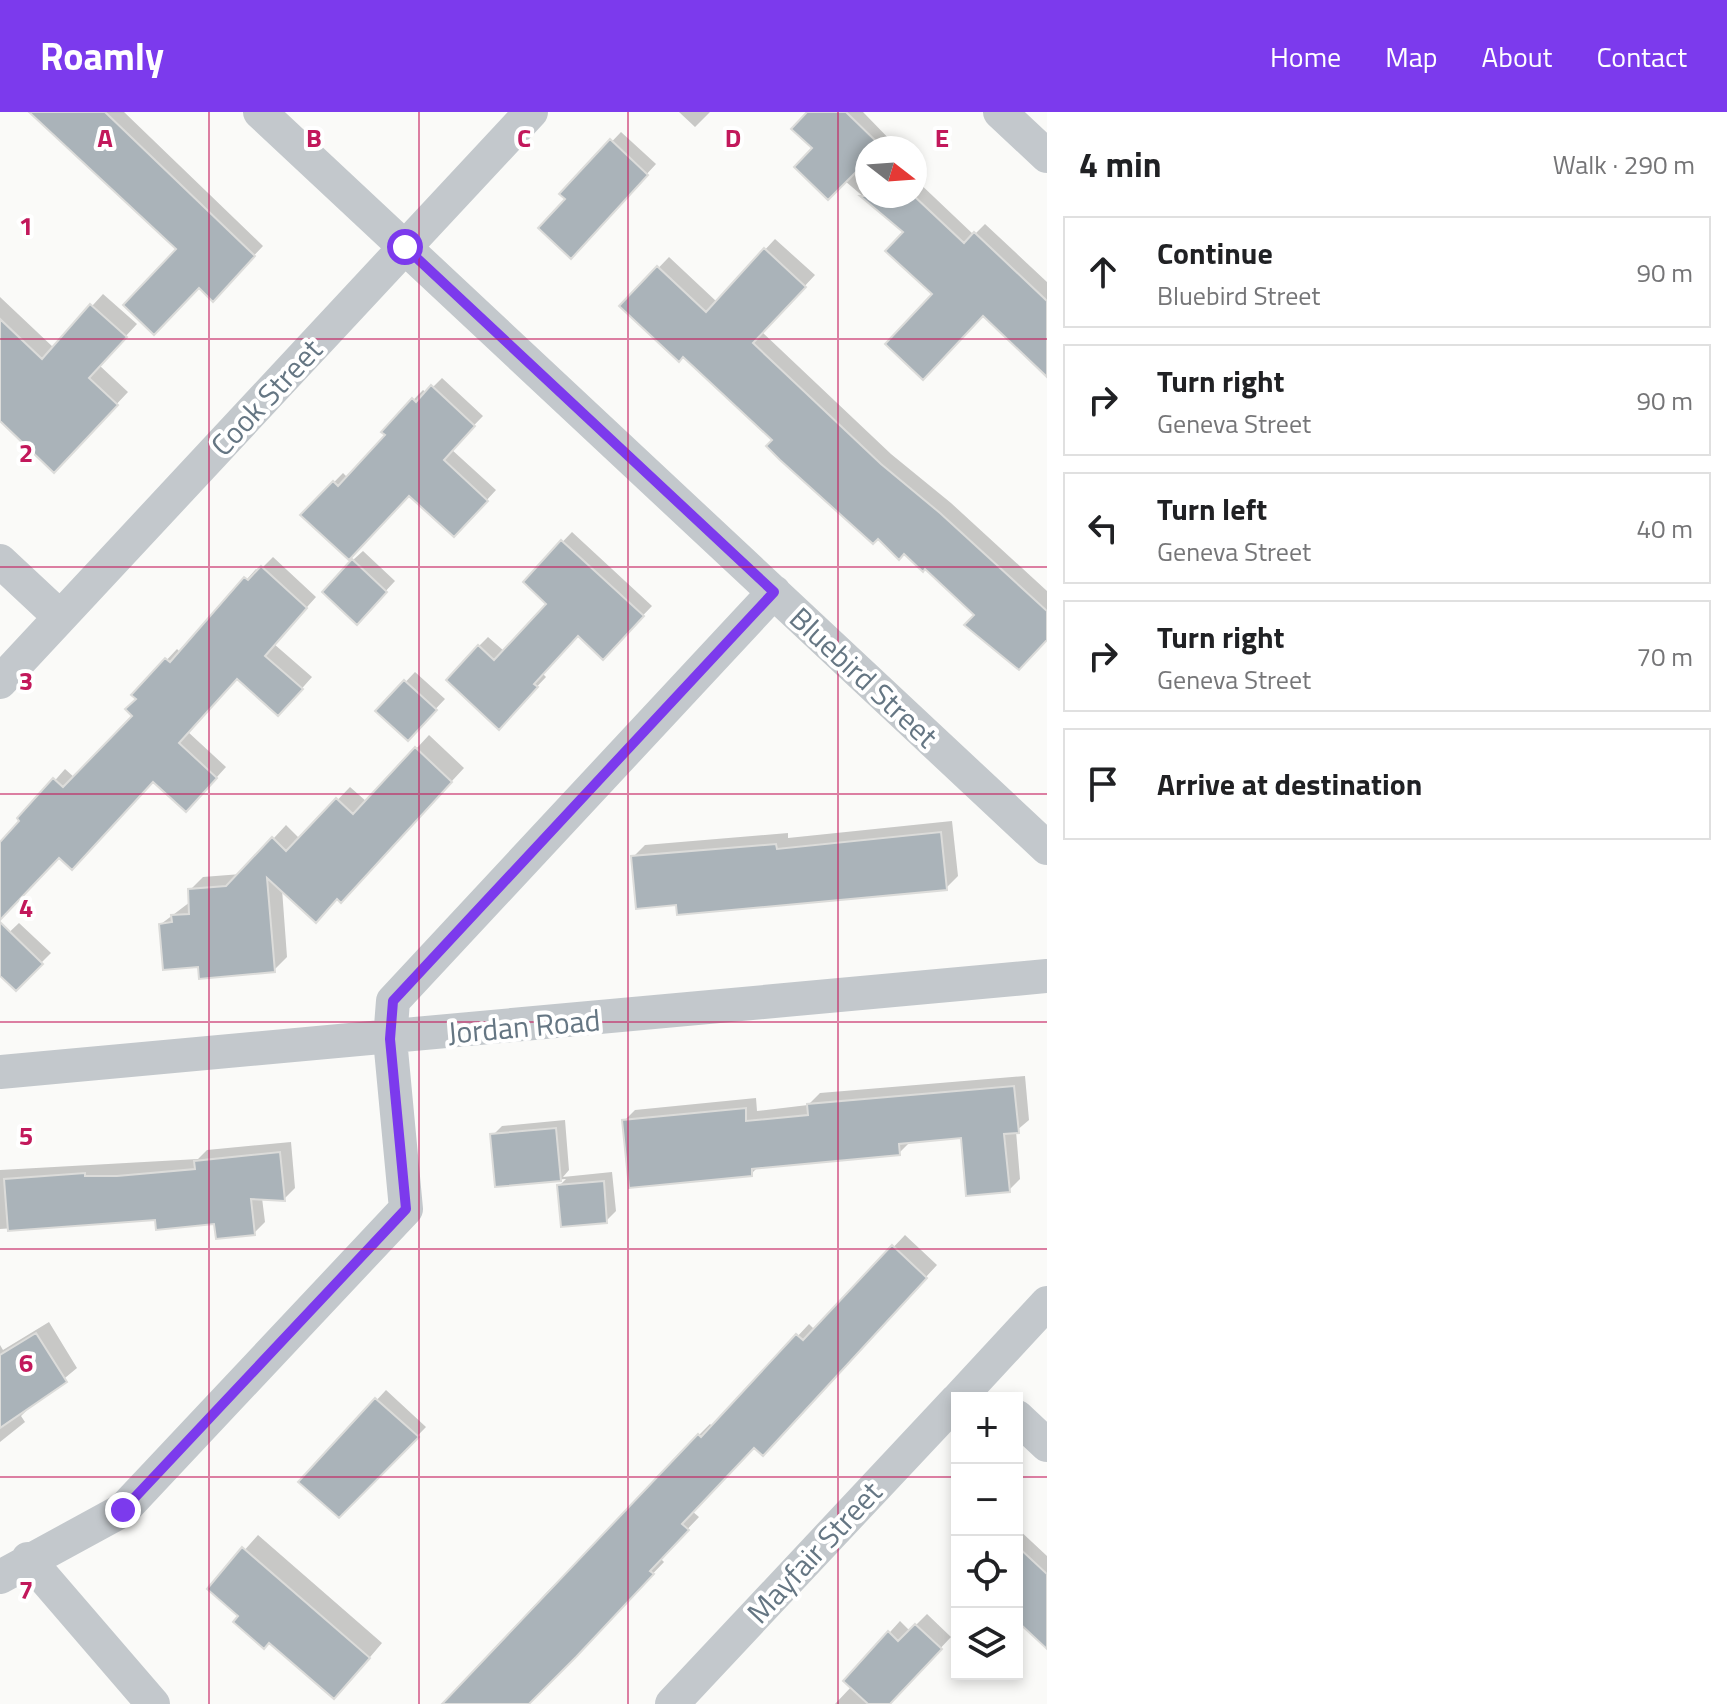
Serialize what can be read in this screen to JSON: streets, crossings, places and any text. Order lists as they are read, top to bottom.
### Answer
{
  "streets": {
    "street": [
      "Cook Street",
      "Bluebird Street",
      "Jordan Road",
      "Mayfair Street"
    ]
  },
  "crossings": [
    ["Cook Street", "Bluebird Street"]
  ],
  "north": "right",
  "page": {
    "header": "Roamly",
    "nav": [
      "Home",
      "Map",
      "About",
      "Contact"
    ],
    "heading": ["4 min", "Walk · 290 m"],
    "list": [
      ["Continue", "Bluebird Street", "90 m"],
      ["Turn right", "Geneva Street", "90 m"],
      ["Turn left", "Geneva Street", "40 m"],
      ["Turn right", "Geneva Street", "70 m"],
      "Arrive at destination"
    ],
    "map_buttons": ["+", "−"]
  },
  "grid": {
    "columns": [
      "A",
      "B",
      "C",
      "D",
      "E"
    ],
    "rows": [
      "1",
      "2",
      "3",
      "4",
      "5",
      "6",
      "7"
    ]
  }
}
